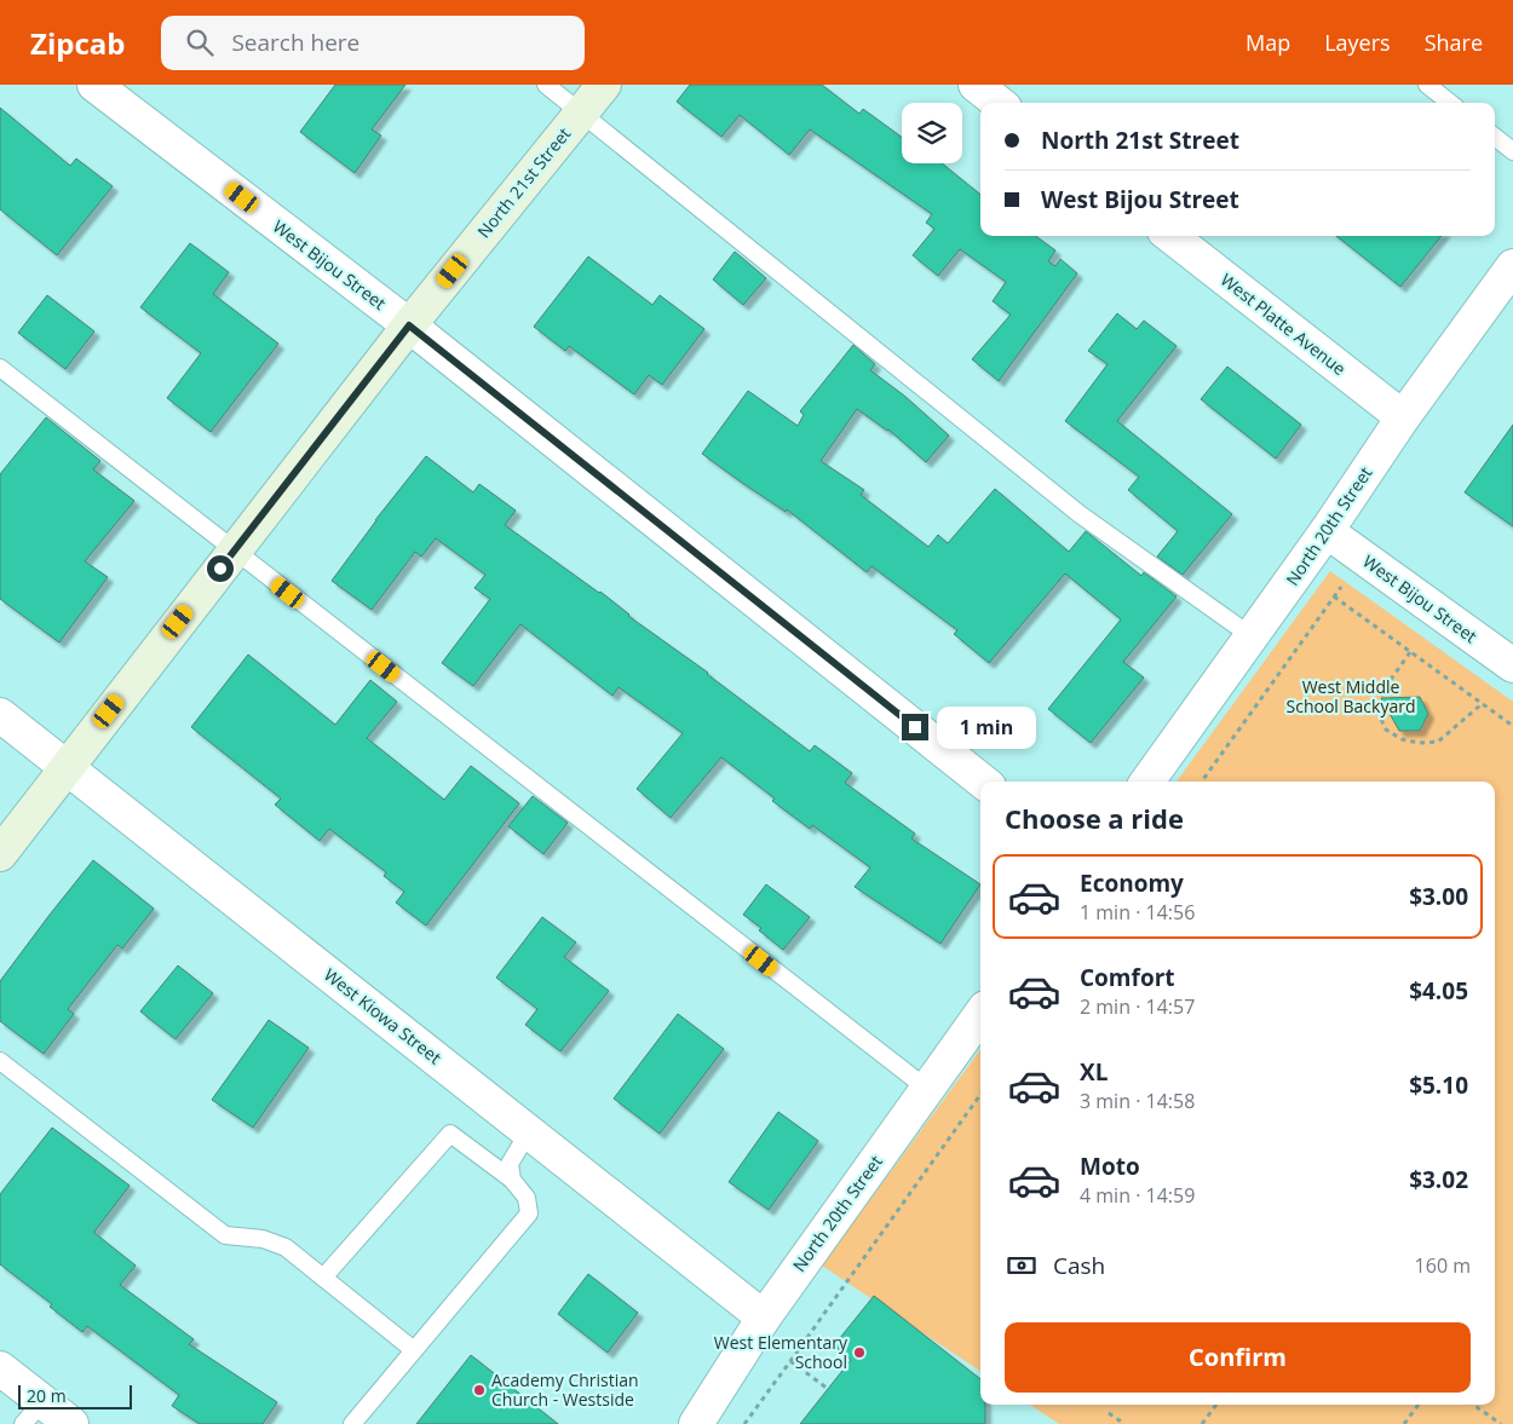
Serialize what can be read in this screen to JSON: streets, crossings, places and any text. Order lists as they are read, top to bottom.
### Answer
{
  "streets": {
    "main road": ["North 21st Street"],
    "street": [
      "West Bijou Street",
      "West Platte Avenue",
      "North 20th Street",
      "West Kiowa Street"
    ]
  },
  "crossings": [
    ["North 21st Street", "West Bijou Street"],
    ["North 21st Street", "West Kiowa Street"],
    ["West Bijou Street", "North 20th Street"],
    ["West Platte Avenue", "North 20th Street"],
    ["North 20th Street", "West Kiowa Street"]
  ],
  "parks": ["West Middle School Backyard"],
  "places": ["West Elementary School", "Academy Christian Church - Westside"],
  "scale_bar": "20 m",
  "page": {
    "header": "Zipcab",
    "search": "Search here",
    "nav": ["Map", "Layers", "Share"],
    "banner": ["North 21st Street", "West Bijou Street"],
    "bubble": "1 min",
    "heading": "Choose a ride",
    "list": [
      {
        "name": "Economy",
        "note": "1 min · 14:56",
        "value": "$3.00"
      },
      {
        "name": "Comfort",
        "note": "2 min · 14:57",
        "value": "$4.05"
      },
      {
        "name": "XL",
        "note": "3 min · 14:58",
        "value": "$5.10"
      },
      {
        "name": "Moto",
        "note": "4 min · 14:59",
        "value": "$3.02"
      }
    ],
    "pay": ["Cash", "160 m"],
    "buttons": "Confirm",
    "scale": "20 m"
  }
}
